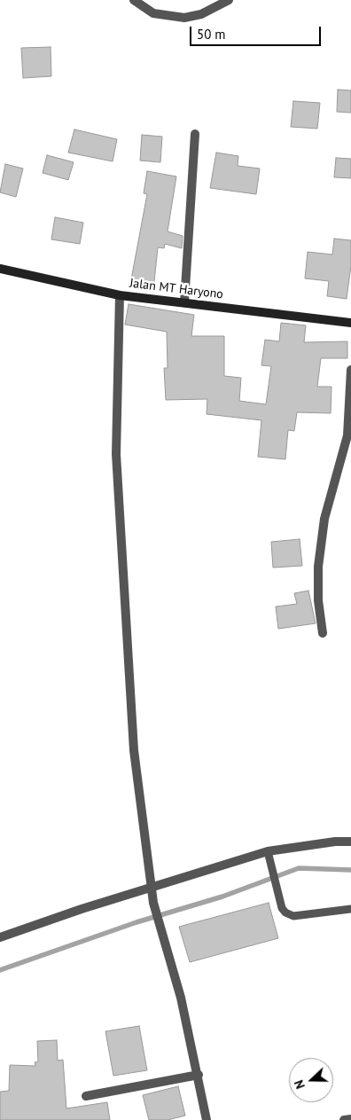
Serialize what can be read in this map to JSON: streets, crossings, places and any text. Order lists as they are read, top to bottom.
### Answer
{
  "streets": {
    "main road": ["Jalan MT Haryono"]
  },
  "scale_bar": "50 m",
  "north": "left"
}
